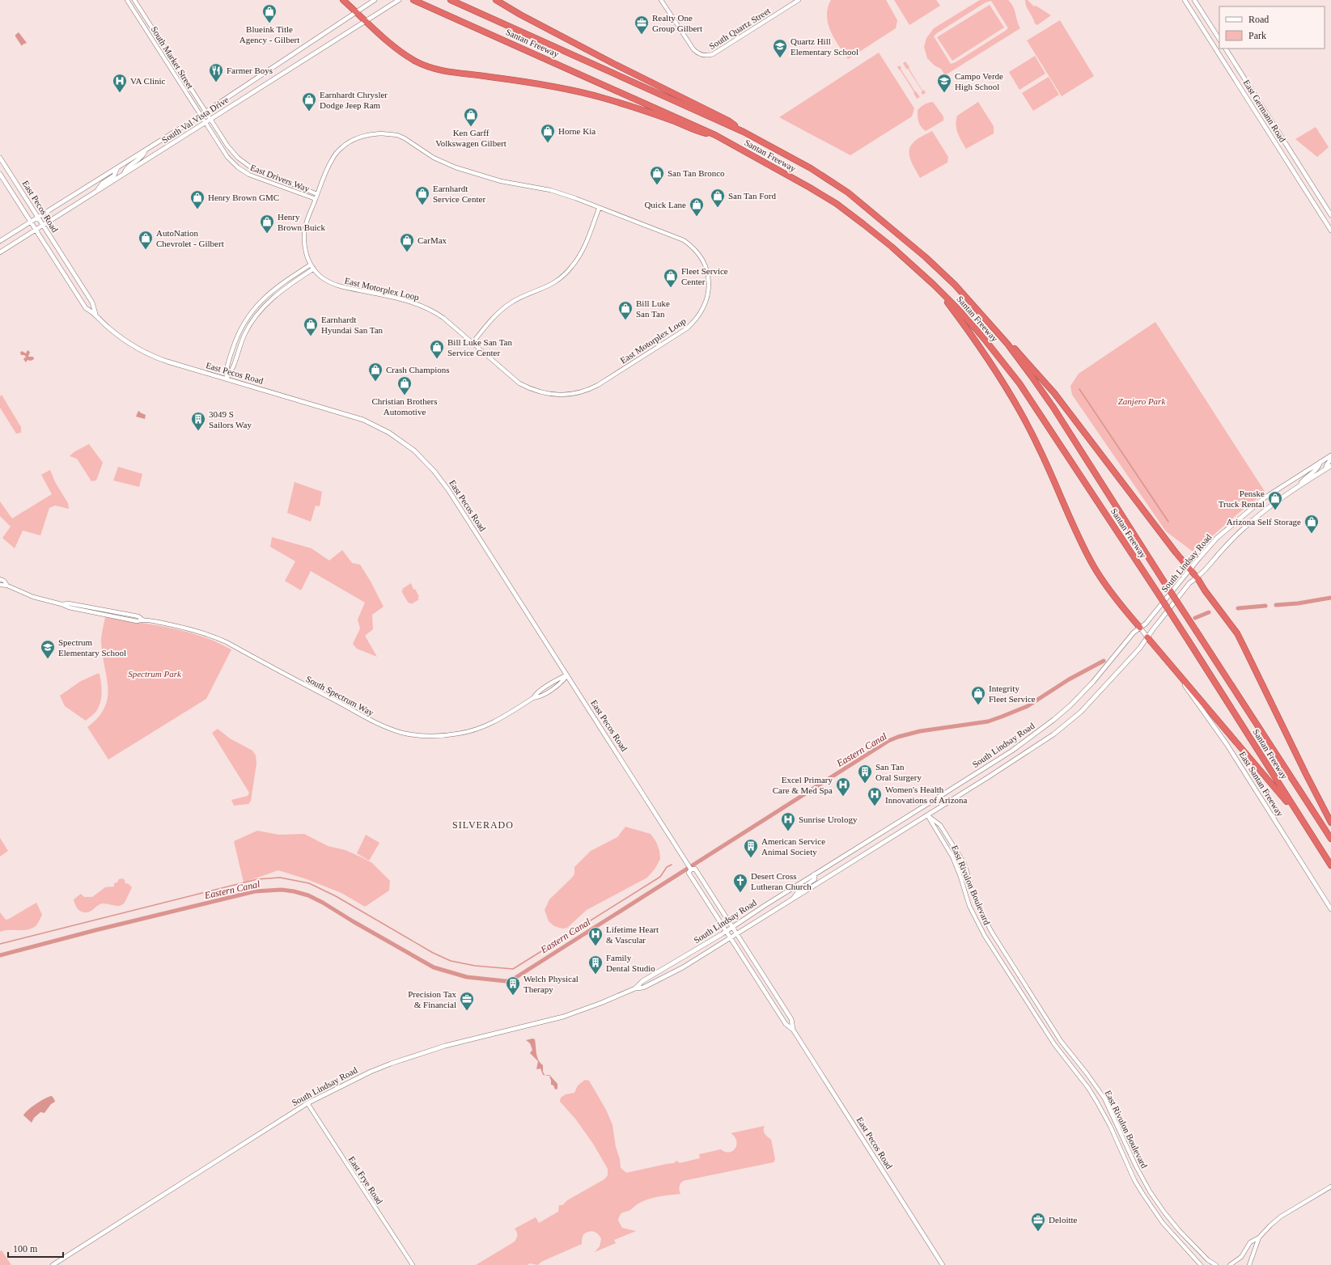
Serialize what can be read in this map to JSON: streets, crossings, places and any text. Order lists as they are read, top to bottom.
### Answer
{
  "streets": {
    "highway": ["Santan Freeway"],
    "main road": [
      "East Germann Road",
      "South Val Vista Drive",
      "East Pecos Road",
      "South Lindsay Road",
      "East Santan Freeway"
    ],
    "street": [
      "South Quartz Street",
      "South Market Street",
      "East Drivers Way",
      "East Motorplex Loop",
      "South Spectrum Way",
      "East Rivulon Boulevard",
      "East Frye Road"
    ]
  },
  "crossings": [
    ["South Market Street", "South Val Vista Drive"],
    ["South Market Street", "East Drivers Way"],
    ["South Val Vista Drive", "East Drivers Way"],
    ["South Val Vista Drive", "East Pecos Road"],
    ["East Drivers Way", "East Motorplex Loop"],
    ["East Pecos Road", "South Lindsay Road"],
    ["East Pecos Road", "South Spectrum Way"],
    ["South Lindsay Road", "East Rivulon Boulevard"],
    ["South Lindsay Road", "East Frye Road"]
  ],
  "districts": ["SILVERADO"],
  "water": ["Eastern Canal"],
  "parks": ["Zanjero Park", "Spectrum Park"],
  "places": {
    "shop": [
      "Blueink Title Agency - Gilbert",
      "Earnhardt Chrysler Dodge Jeep Ram",
      "Ken Garff Volkswagen Gilbert",
      "Horne Kia",
      "San Tan Bronco",
      "Earnhardt Service Center",
      "San Tan Ford",
      "Henry Brown GMC",
      "Quick Lane",
      "Henry Brown Buick",
      "AutoNation Chevrolet - Gilbert",
      "CarMax",
      "Fleet Service Center",
      "Bill Luke San Tan",
      "Earnhardt Hyundai San Tan",
      "Bill Luke San Tan Service Center",
      "Crash Champions",
      "Christian Brothers Automotive",
      "Penske Truck Rental",
      "Arizona Self Storage",
      "Integrity Fleet Service"
    ],
    "office": ["Realty One Group Gilbert", "Precision Tax & Financial", "Deloitte"],
    "school or university": ["Quartz Hill Elementary School", "Campo Verde High School", "Spectrum Elementary School"],
    "restaurant": ["Farmer Boys"],
    "hospital": [
      "VA Clinic",
      "Excel Primary Care & Med Spa",
      "Women's Health Innovations of Arizona",
      "Sunrise Urology",
      "Lifetime Heart & Vascular"
    ],
    "building": [
      "3049 S Sailors Way",
      "San Tan Oral Surgery",
      "American Service Animal Society",
      "Family Dental Studio",
      "Welch Physical Therapy"
    ],
    "church": ["Desert Cross Lutheran Church"]
  },
  "legend": ["Road", "Park"],
  "scale_bar": "100 m"
}
